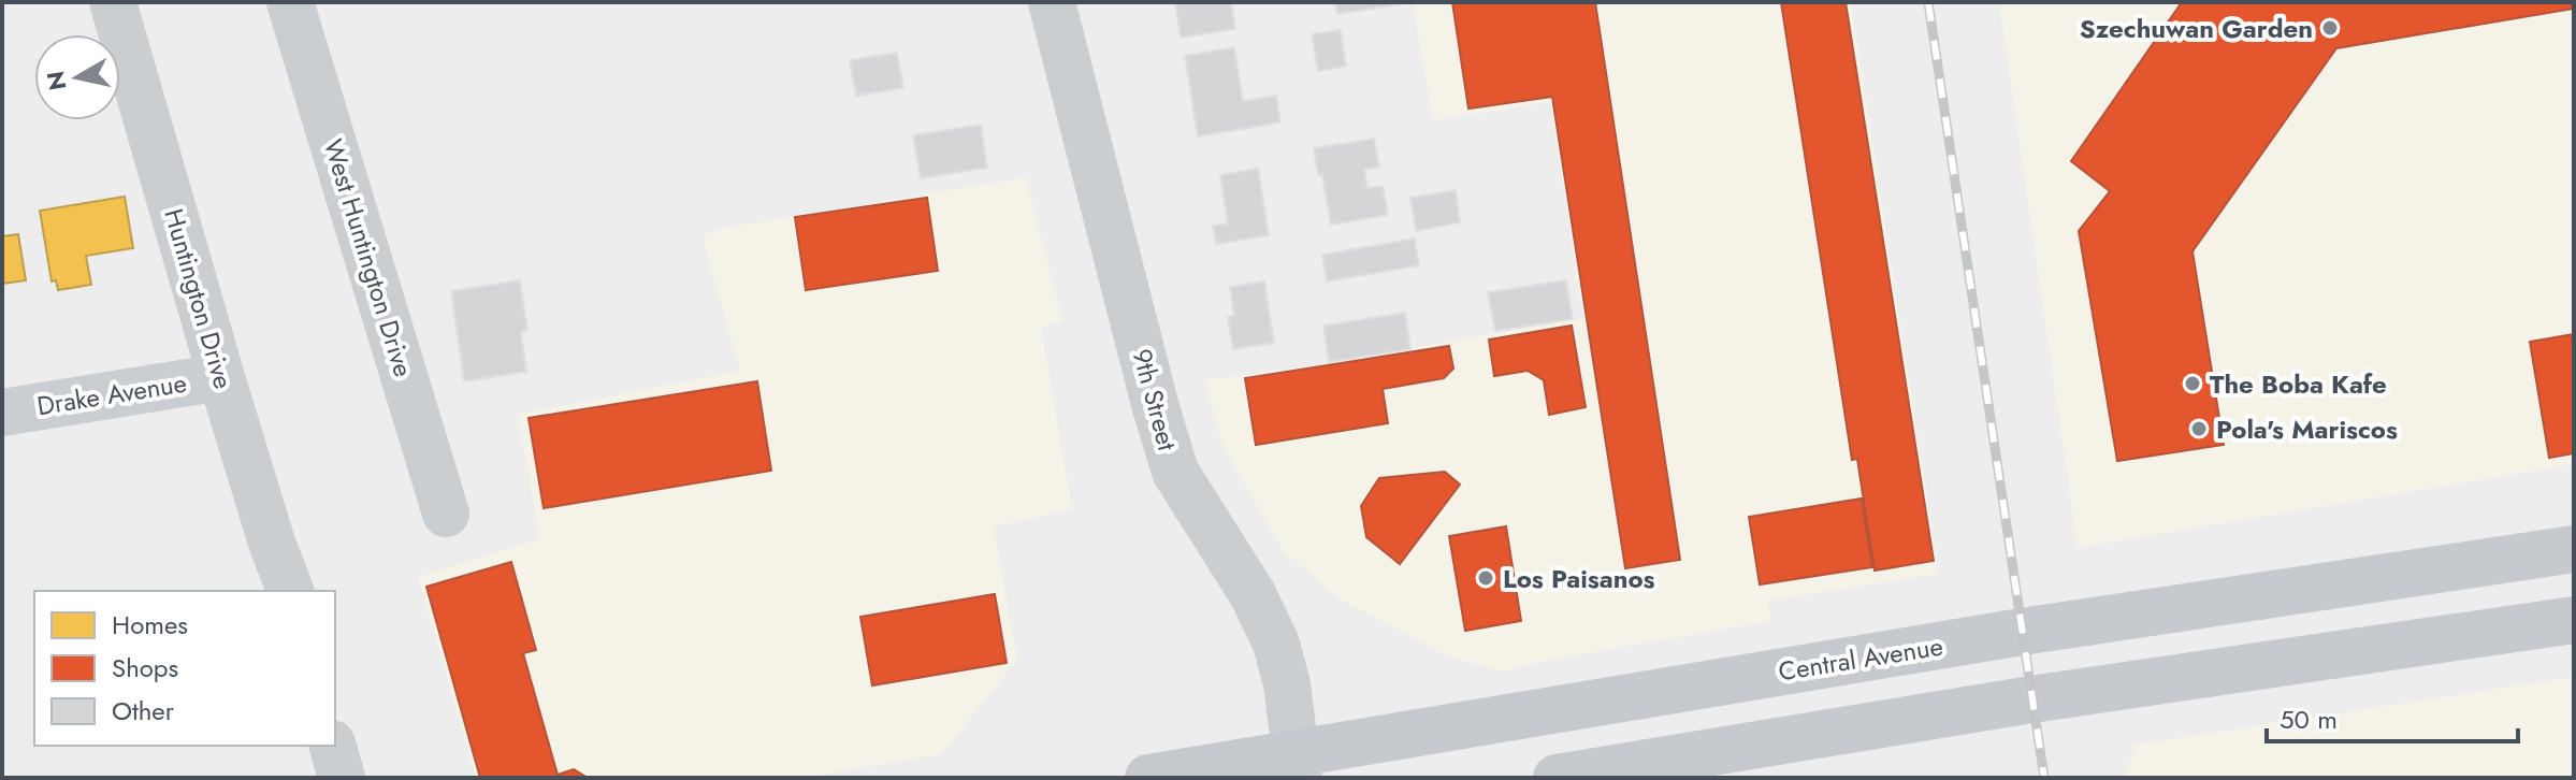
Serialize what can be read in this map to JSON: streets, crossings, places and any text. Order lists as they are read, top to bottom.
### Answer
{
  "streets": {
    "main road": ["Central Avenue"],
    "street": [
      "West Huntington Drive",
      "Huntington Drive",
      "Drake Avenue",
      "9th Street"
    ]
  },
  "crossings": [
    ["Huntington Drive", "Drake Avenue"],
    ["9th Street", "Central Avenue"]
  ],
  "places": [
    "Szechuwan Garden",
    "The Boba Kafe",
    "Pola's Mariscos",
    "Los Paisanos"
  ],
  "legend": ["Homes", "Shops", "Other"],
  "scale_bar": "50 m",
  "north": "left"
}
